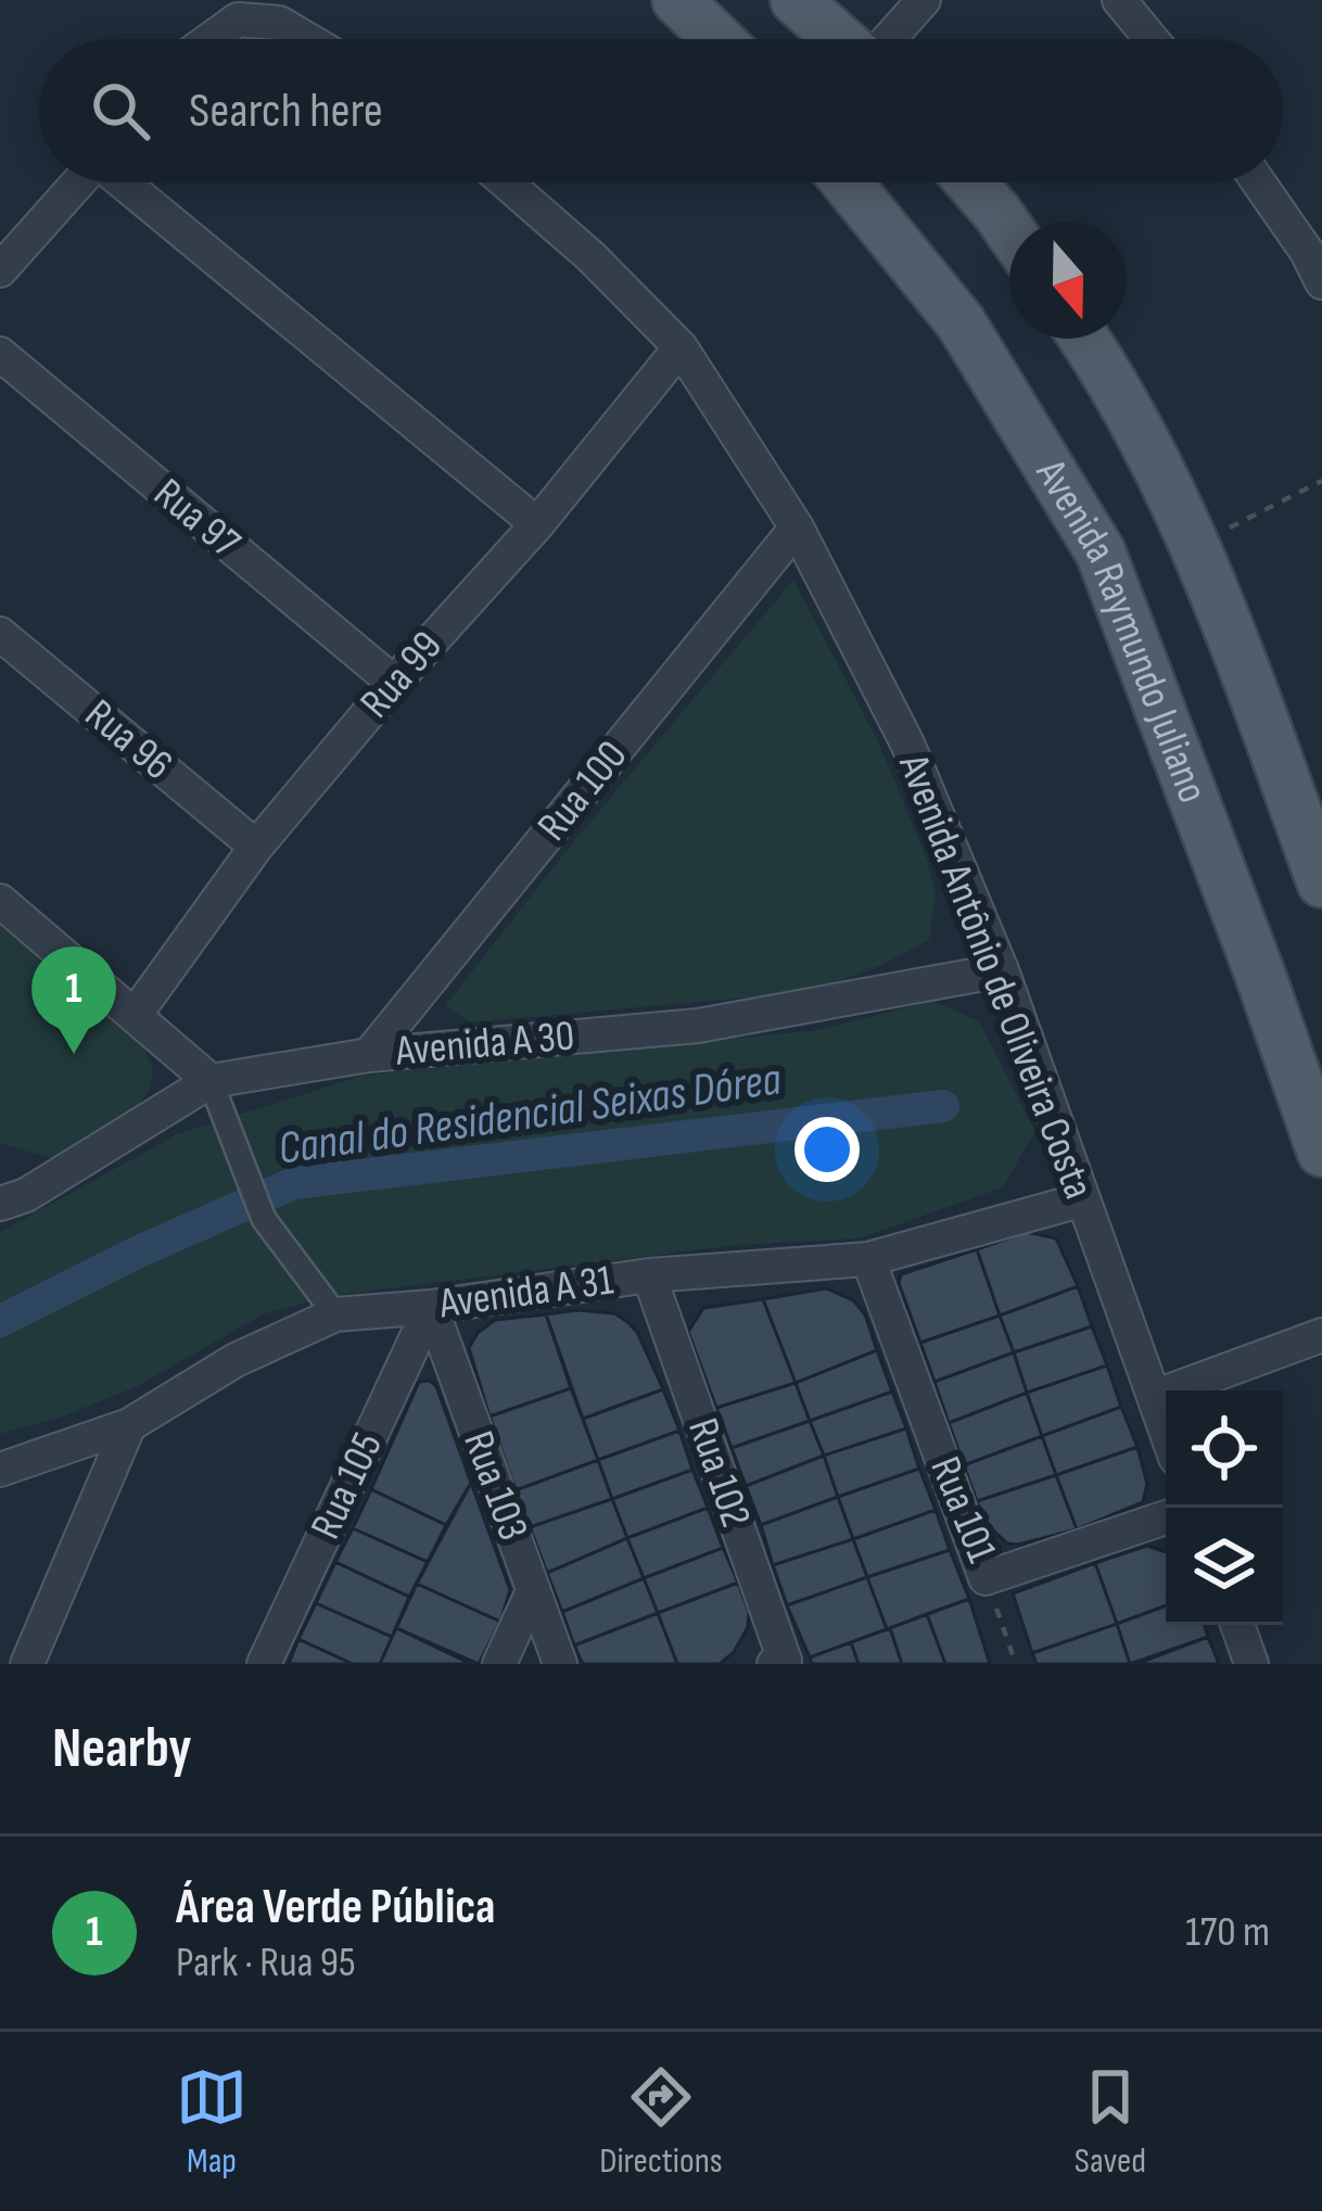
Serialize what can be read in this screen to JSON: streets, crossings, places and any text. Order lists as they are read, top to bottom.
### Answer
{
  "streets": {
    "main road": ["Avenida Raymundo Juliano"],
    "street": [
      "Rua 97",
      "Rua 99",
      "Rua 96",
      "Rua 100",
      "Avenida Antônio de Oliveira Costa",
      "Avenida A 30",
      "Avenida A 31",
      "Rua 102",
      "Rua 105",
      "Rua 103",
      "Rua 101"
    ]
  },
  "crossings": [
    ["Rua 97", "Rua 99"],
    ["Rua 99", "Rua 96"],
    ["Rua 99", "Avenida Antônio de Oliveira Costa"],
    ["Rua 100", "Avenida Antônio de Oliveira Costa"],
    ["Rua 100", "Avenida A 30"],
    ["Avenida Antônio de Oliveira Costa", "Avenida A 30"],
    ["Avenida Antônio de Oliveira Costa", "Avenida A 31"],
    ["Avenida A 31", "Rua 102"],
    ["Avenida A 31", "Rua 105"],
    ["Avenida A 31", "Rua 103"],
    ["Avenida A 31", "Rua 101"],
    ["Rua 105", "Rua 103"]
  ],
  "water": ["Canal do Residencial Seixas Dórea"],
  "north": "bottom",
  "page": {
    "search": "Search here",
    "pins": "1",
    "heading": "Nearby",
    "list": [
      {
        "mark": "1",
        "name": "Área Verde Pública",
        "note": "Park · Rua 95",
        "value": "170 m"
      }
    ],
    "nav": ["Map", "Directions", "Saved"]
  }
}
